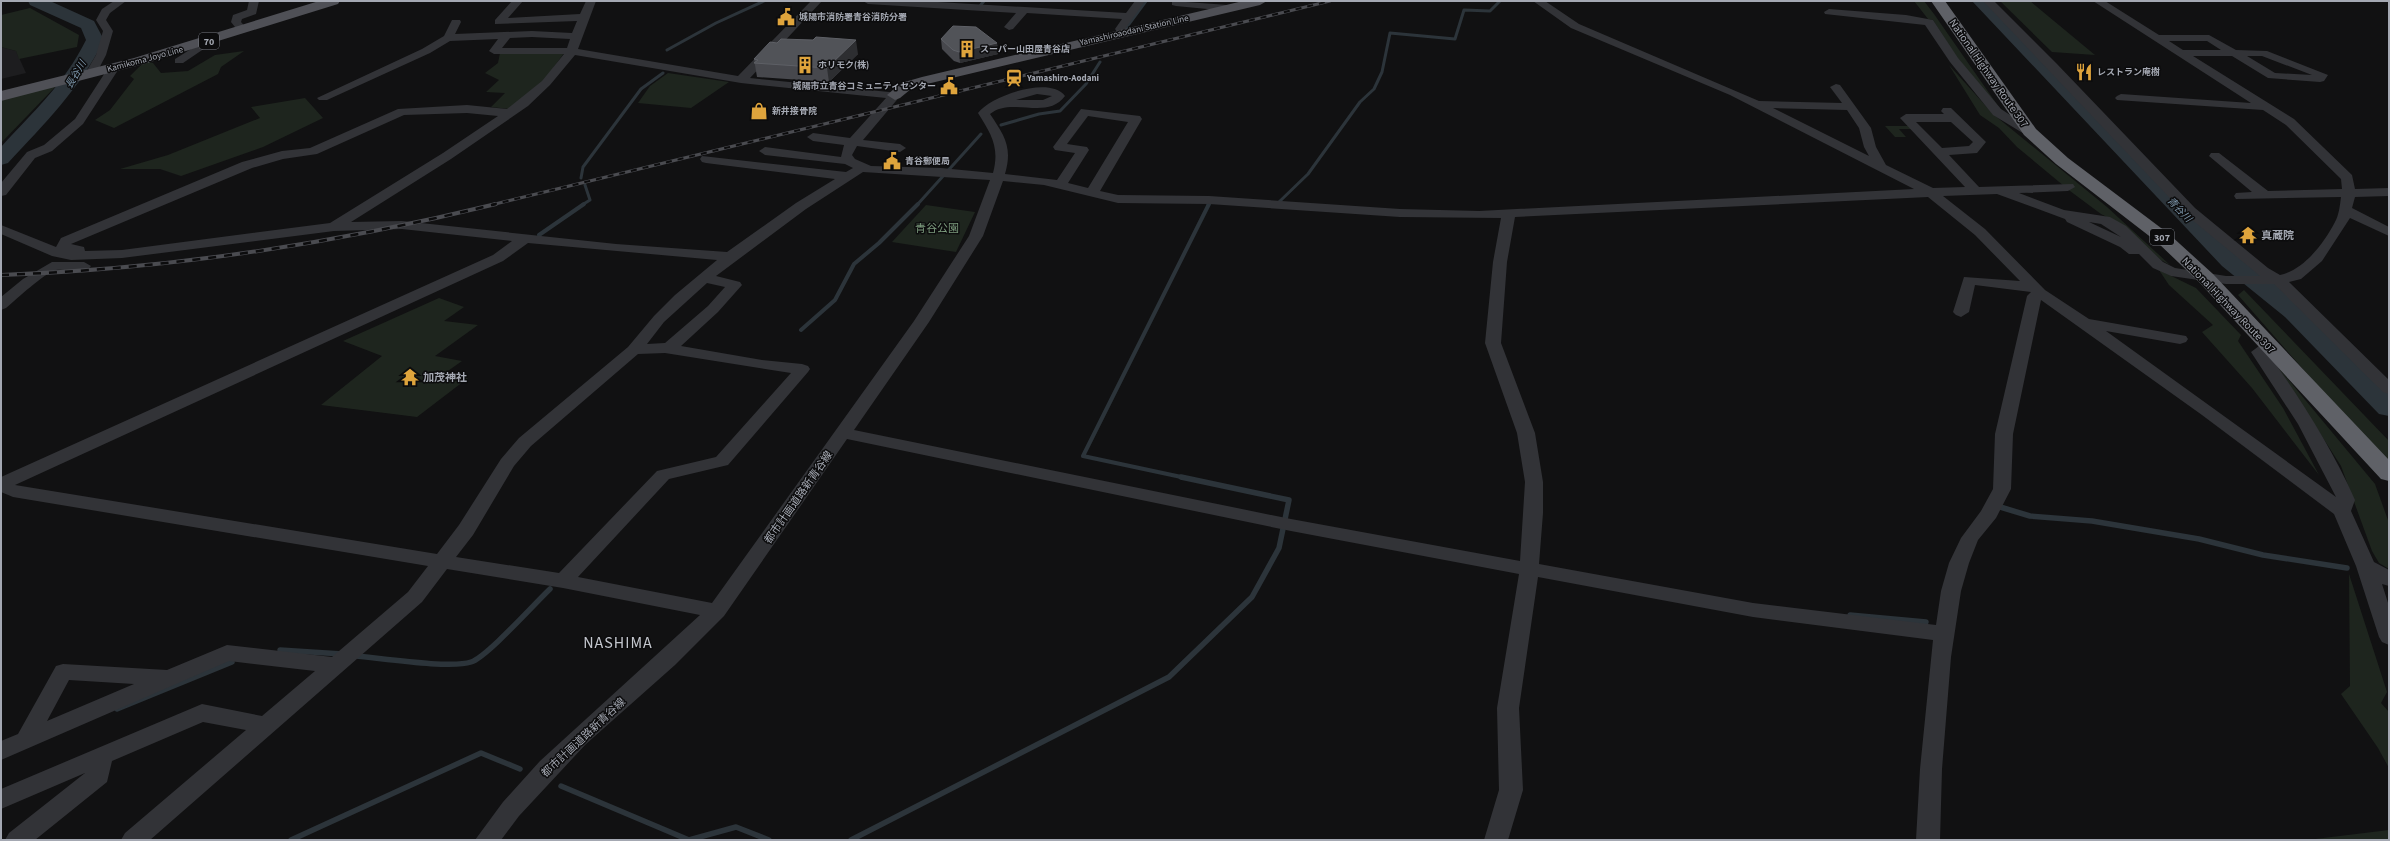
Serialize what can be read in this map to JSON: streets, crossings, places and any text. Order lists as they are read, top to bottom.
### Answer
{
  "streets": {
    "highway": ["National Highway Route 307", "307"],
    "main road": ["Yamashiroaodani Station Line", "70", "Kamikoma Joyo Line"],
    "street": ["都市計画道路新青谷線"]
  },
  "districts": ["NASHIMA"],
  "water": ["長谷川", "青谷川"],
  "parks": ["青谷公園"],
  "places": {
    "public building": ["城陽市消防署青谷消防分署", "城陽市立青谷コミュニティセンター", "青谷郵便局"],
    "building": ["スーパー山田屋青谷店", "ホリモク(株)"],
    "restaurant": ["レストラン庵樹"],
    "station": ["Yamashiro-Aodani"],
    "shop": ["新井接骨院"],
    "temple": ["真蔵院", "加茂神社"]
  }
}
